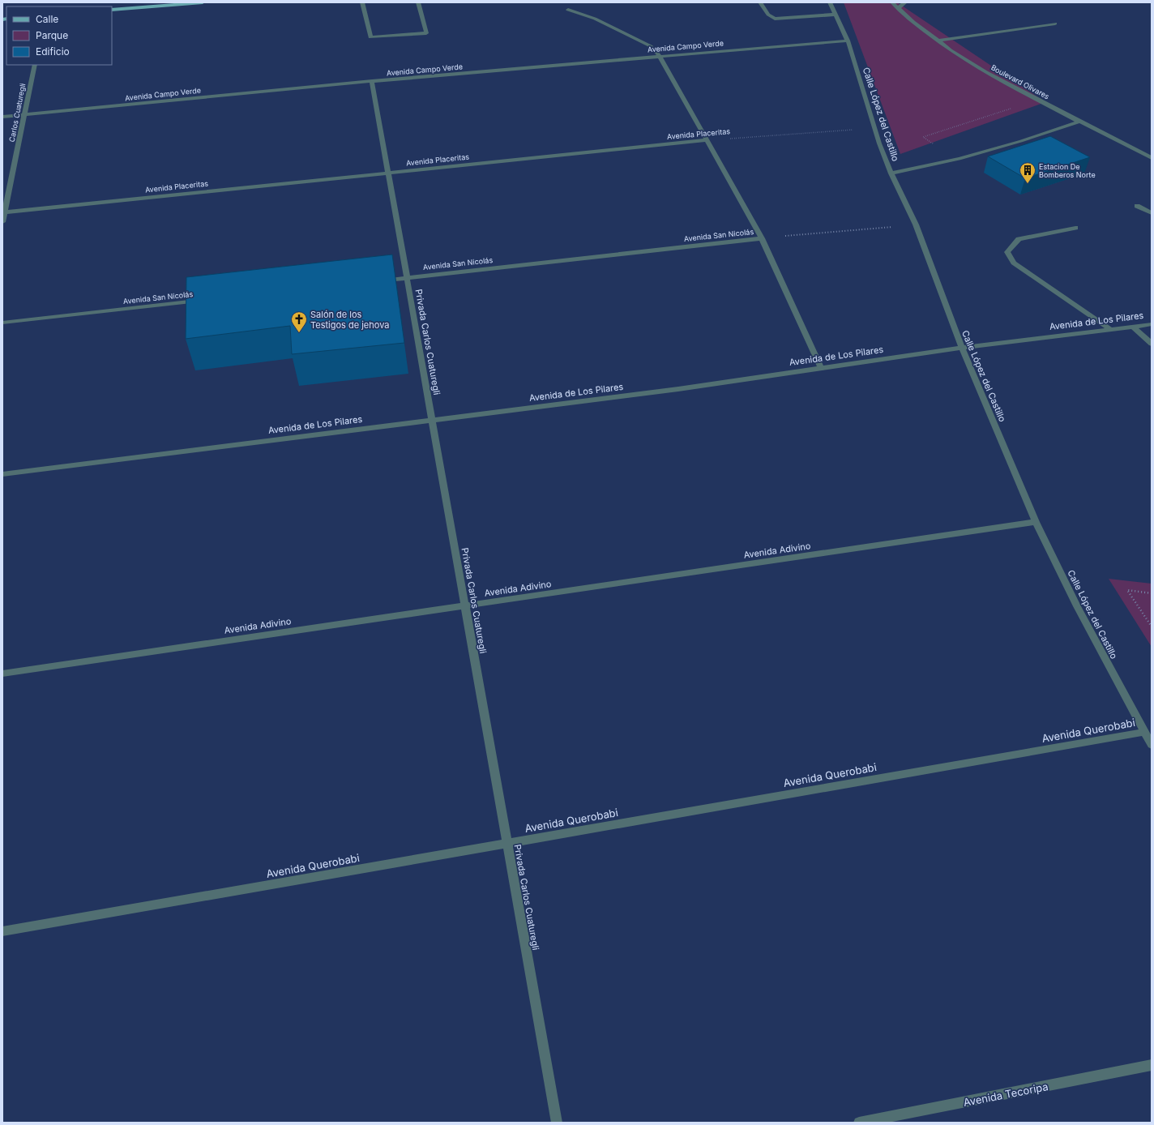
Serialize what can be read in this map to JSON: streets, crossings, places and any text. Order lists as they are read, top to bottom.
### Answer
{
  "streets": {
    "street": [
      "Avenida Campo Verde",
      "Boulevard Olivares",
      "Carlos Cuaturegli",
      "Calle López del Castillo",
      "Avenida Placeritas",
      "Avenida San Nicolás",
      "Avenida de Los Pilares",
      "Privada Carlos Cuaturegli",
      "Avenida Adivino",
      "Avenida Querobabi",
      "Avenida Tecoripa"
    ]
  },
  "crossings": [
    ["Avenida Campo Verde", "Carlos Cuaturegli"],
    ["Avenida Campo Verde", "Calle López del Castillo"],
    ["Avenida Campo Verde", "Privada Carlos Cuaturegli"],
    ["Carlos Cuaturegli", "Avenida Placeritas"],
    ["Calle López del Castillo", "Avenida Placeritas"],
    ["Calle López del Castillo", "Avenida San Nicolás"],
    ["Calle López del Castillo", "Avenida de Los Pilares"],
    ["Calle López del Castillo", "Avenida Adivino"],
    ["Calle López del Castillo", "Avenida Querobabi"],
    ["Avenida Placeritas", "Privada Carlos Cuaturegli"],
    ["Avenida San Nicolás", "Privada Carlos Cuaturegli"],
    ["Avenida de Los Pilares", "Privada Carlos Cuaturegli"],
    ["Privada Carlos Cuaturegli", "Avenida Adivino"],
    ["Privada Carlos Cuaturegli", "Avenida Querobabi"]
  ],
  "places": {
    "building": ["Estacion De Bomberos Norte"],
    "church": ["Salón de los Testigos de jehova"]
  },
  "legend": ["Calle", "Parque", "Edificio"]
}
